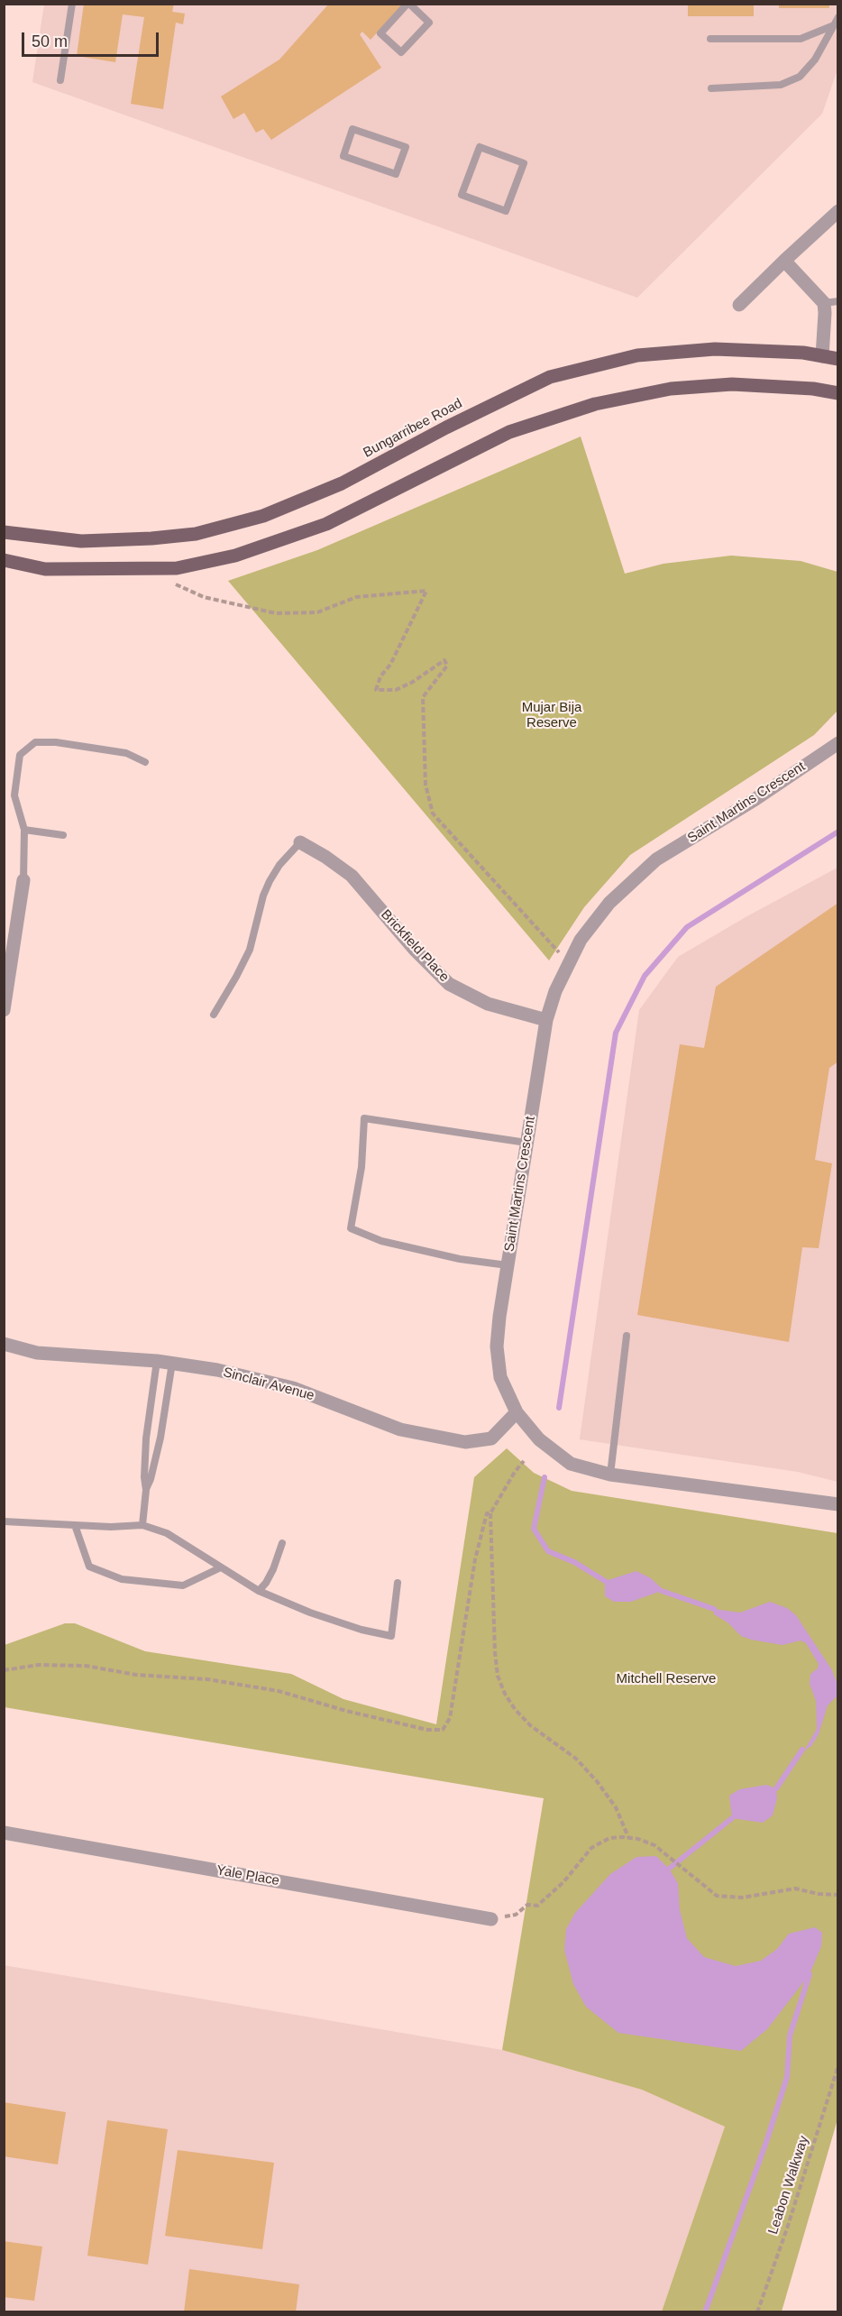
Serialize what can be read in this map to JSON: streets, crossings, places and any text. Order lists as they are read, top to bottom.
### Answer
{
  "streets": {
    "main road": ["Bungarribee Road"],
    "street": [
      "Saint Martins Crescent",
      "Brickfield Place",
      "Sinclair Avenue",
      "Yale Place"
    ],
    "path": ["Leabon Walkway"]
  },
  "crossings": [
    ["Saint Martins Crescent", "Brickfield Place"],
    ["Saint Martins Crescent", "Sinclair Avenue"]
  ],
  "parks": ["Mujar Bija Reserve", "Mitchell Reserve"],
  "scale_bar": "50 m"
}
